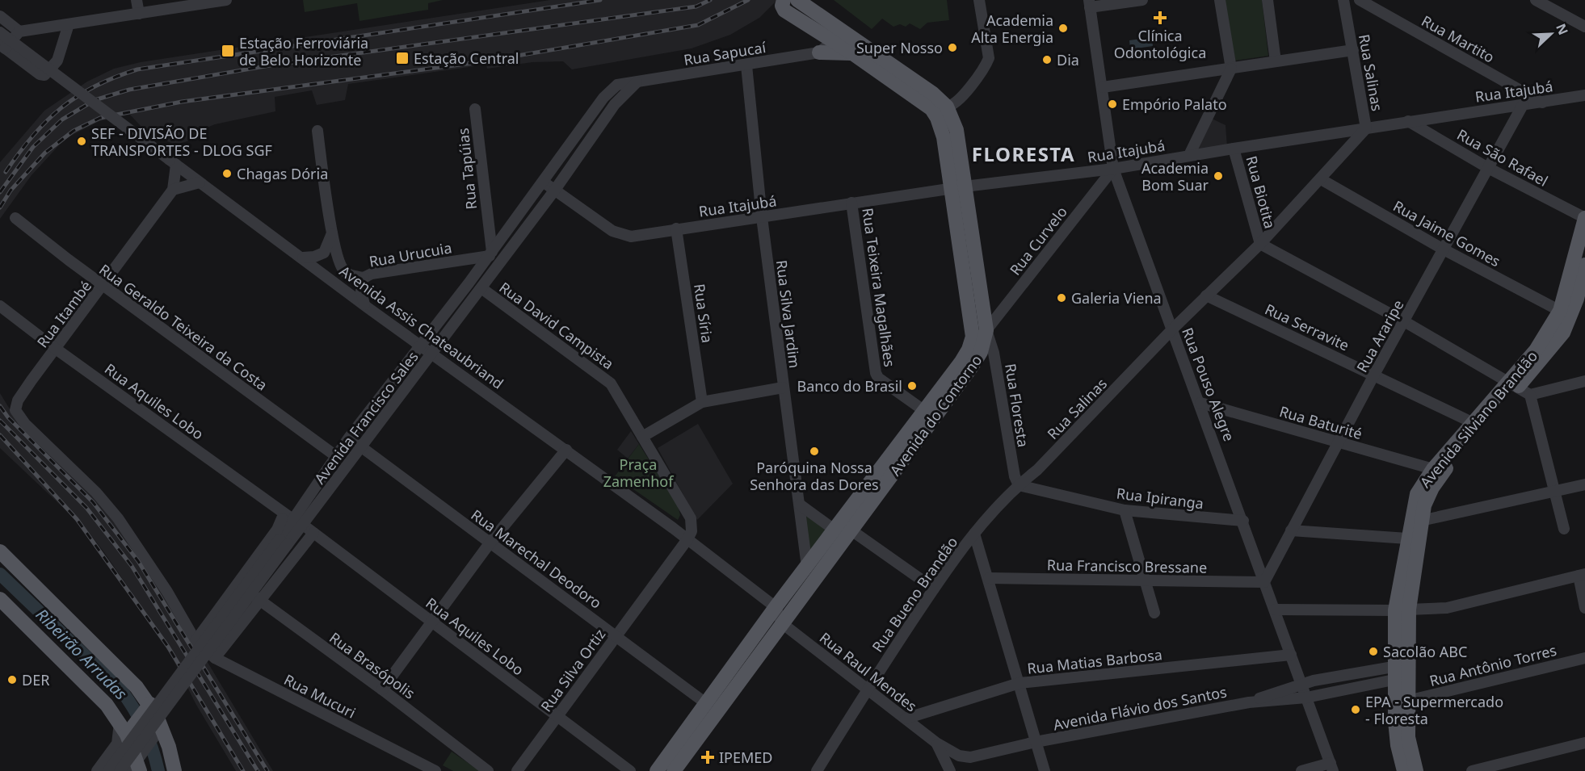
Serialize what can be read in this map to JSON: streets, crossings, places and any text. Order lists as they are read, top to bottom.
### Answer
{
  "streets": {
    "main road": ["Avenida do Contorno", "Avenida Silviano Brandão"],
    "street": [
      "Rua Martito",
      "Rua Sapucaí",
      "Rua Salinas",
      "Rua Itajubá",
      "Rua São Rafael",
      "Rua Tapúias",
      "Rua Biotita",
      "Rua Jaime Gomes",
      "Rua Curvelo",
      "Rua Urucuia",
      "Rua Teixeira Magalhães",
      "Rua Síria",
      "Rua Itambé",
      "Rua Silva Jardim",
      "Rua David Campista",
      "Rua Geraldo Teixeira da Costa",
      "Avenida Assis Chateaubriand",
      "Rua Serravite",
      "Rua Araripe",
      "Rua Pouso Alegre",
      "Rua Aquiles Lobo",
      "Rua Floresta",
      "Avenida Francisco Sales",
      "Rua Baturité",
      "Rua Ipiranga",
      "Rua Marechal Deodoro",
      "Rua Francisco Bressane",
      "Rua Bueno Brandão",
      "Rua Matias Barbosa",
      "Rua Brasópolis",
      "Rua Antônio Torres",
      "Rua Silva Ortiz",
      "Rua Raul Mendes",
      "Rua Mucuri",
      "Avenida Flávio dos Santos"
    ]
  },
  "crossings": [
    ["Rua Martito", "Rua Itajubá"],
    ["Rua Sapucaí", "Rua Silva Jardim"],
    ["Rua Sapucaí", "Avenida Francisco Sales"],
    ["Rua Salinas", "Rua Itajubá"],
    ["Rua Salinas", "Rua Biotita"],
    ["Rua Salinas", "Rua Jaime Gomes"],
    ["Rua Salinas", "Rua Serravite"],
    ["Rua Salinas", "Rua Pouso Alegre"],
    ["Rua Salinas", "Rua Floresta"],
    ["Rua Salinas", "Rua Ipiranga"],
    ["Rua Salinas", "Rua Bueno Brandão"],
    ["Rua Itajubá", "Rua São Rafael"],
    ["Rua Itajubá", "Rua Biotita"],
    ["Rua Itajubá", "Rua Curvelo"],
    ["Rua Itajubá", "Rua Teixeira Magalhães"],
    ["Rua Itajubá", "Rua Síria"],
    ["Rua Itajubá", "Rua Silva Jardim"],
    ["Rua Itajubá", "Rua Araripe"],
    ["Rua Itajubá", "Rua Pouso Alegre"],
    ["Rua Itajubá", "Avenida do Contorno"],
    ["Rua Itajubá", "Avenida Francisco Sales"],
    ["Rua São Rafael", "Rua Araripe"],
    ["Rua São Rafael", "Avenida Silviano Brandão"],
    ["Rua Tapúias", "Rua Urucuia"],
    ["Rua Tapúias", "Avenida Francisco Sales"],
    ["Rua Jaime Gomes", "Rua Araripe"],
    ["Rua Jaime Gomes", "Avenida Silviano Brandão"],
    ["Rua Curvelo", "Rua Pouso Alegre"],
    ["Rua Curvelo", "Rua Floresta"],
    ["Rua Curvelo", "Avenida do Contorno"],
    ["Rua Urucuia", "Avenida Assis Chateaubriand"],
    ["Rua Urucuia", "Avenida Francisco Sales"],
    ["Rua Teixeira Magalhães", "Avenida do Contorno"],
    ["Rua Itambé", "Rua Geraldo Teixeira da Costa"],
    ["Rua Itambé", "Avenida Assis Chateaubriand"],
    ["Rua Itambé", "Rua Aquiles Lobo"],
    ["Rua Itambé", "Rua Mucuri"],
    ["Rua Silva Jardim", "Avenida do Contorno"],
    ["Rua David Campista", "Avenida Assis Chateaubriand"],
    ["Rua David Campista", "Avenida Francisco Sales"],
    ["Rua David Campista", "Rua Silva Ortiz"],
    ["Rua Geraldo Teixeira da Costa", "Avenida Francisco Sales"],
    ["Avenida Assis Chateaubriand", "Avenida do Contorno"],
    ["Avenida Assis Chateaubriand", "Avenida Francisco Sales"],
    ["Avenida Assis Chateaubriand", "Rua Silva Ortiz"],
    ["Rua Serravite", "Rua Araripe"],
    ["Rua Serravite", "Avenida Silviano Brandão"],
    ["Rua Araripe", "Rua Pouso Alegre"],
    ["Rua Araripe", "Rua Baturité"],
    ["Rua Araripe", "Rua Francisco Bressane"],
    ["Rua Pouso Alegre", "Rua Baturité"],
    ["Rua Pouso Alegre", "Rua Ipiranga"],
    ["Rua Pouso Alegre", "Rua Francisco Bressane"],
    ["Rua Pouso Alegre", "Rua Matias Barbosa"],
    ["Rua Pouso Alegre", "Avenida Flávio dos Santos"],
    ["Rua Aquiles Lobo", "Avenida Francisco Sales"],
    ["Rua Aquiles Lobo", "Rua Silva Ortiz"],
    ["Rua Floresta", "Avenida do Contorno"],
    ["Rua Floresta", "Rua Ipiranga"],
    ["Avenida do Contorno", "Rua Marechal Deodoro"],
    ["Avenida do Contorno", "Rua Raul Mendes"],
    ["Avenida Francisco Sales", "Rua Marechal Deodoro"],
    ["Avenida Silviano Brandão", "Rua Baturité"],
    ["Avenida Silviano Brandão", "Rua Antônio Torres"],
    ["Avenida Silviano Brandão", "Avenida Flávio dos Santos"],
    ["Rua Marechal Deodoro", "Rua Silva Ortiz"],
    ["Rua Bueno Brandão", "Rua Raul Mendes"],
    ["Rua Matias Barbosa", "Rua Raul Mendes"]
  ],
  "districts": ["FLORESTA"],
  "water": ["Ribeirão Arrudas"],
  "parks": ["Praça Zamenhof"],
  "places": {
    "health": ["Clínica Odontológica", "IPEMED"],
    "other": [
      "Academia Alta Energia",
      "Super Nosso",
      "Dia",
      "Empório Palato",
      "SEF - DIVISÃO DE TRANSPORTES - DLOG SGF",
      "Chagas Dória",
      "Academia Bom Suar",
      "Galeria Viena",
      "Banco do Brasil",
      "Paróquina Nossa Senhora das Dores",
      "Sacolão ABC",
      "DER",
      "EPA - Supermercado - Floresta"
    ],
    "transit": ["Estação Ferroviária de Belo Horizonte", "Estação Central"]
  },
  "north": "top right"
}
